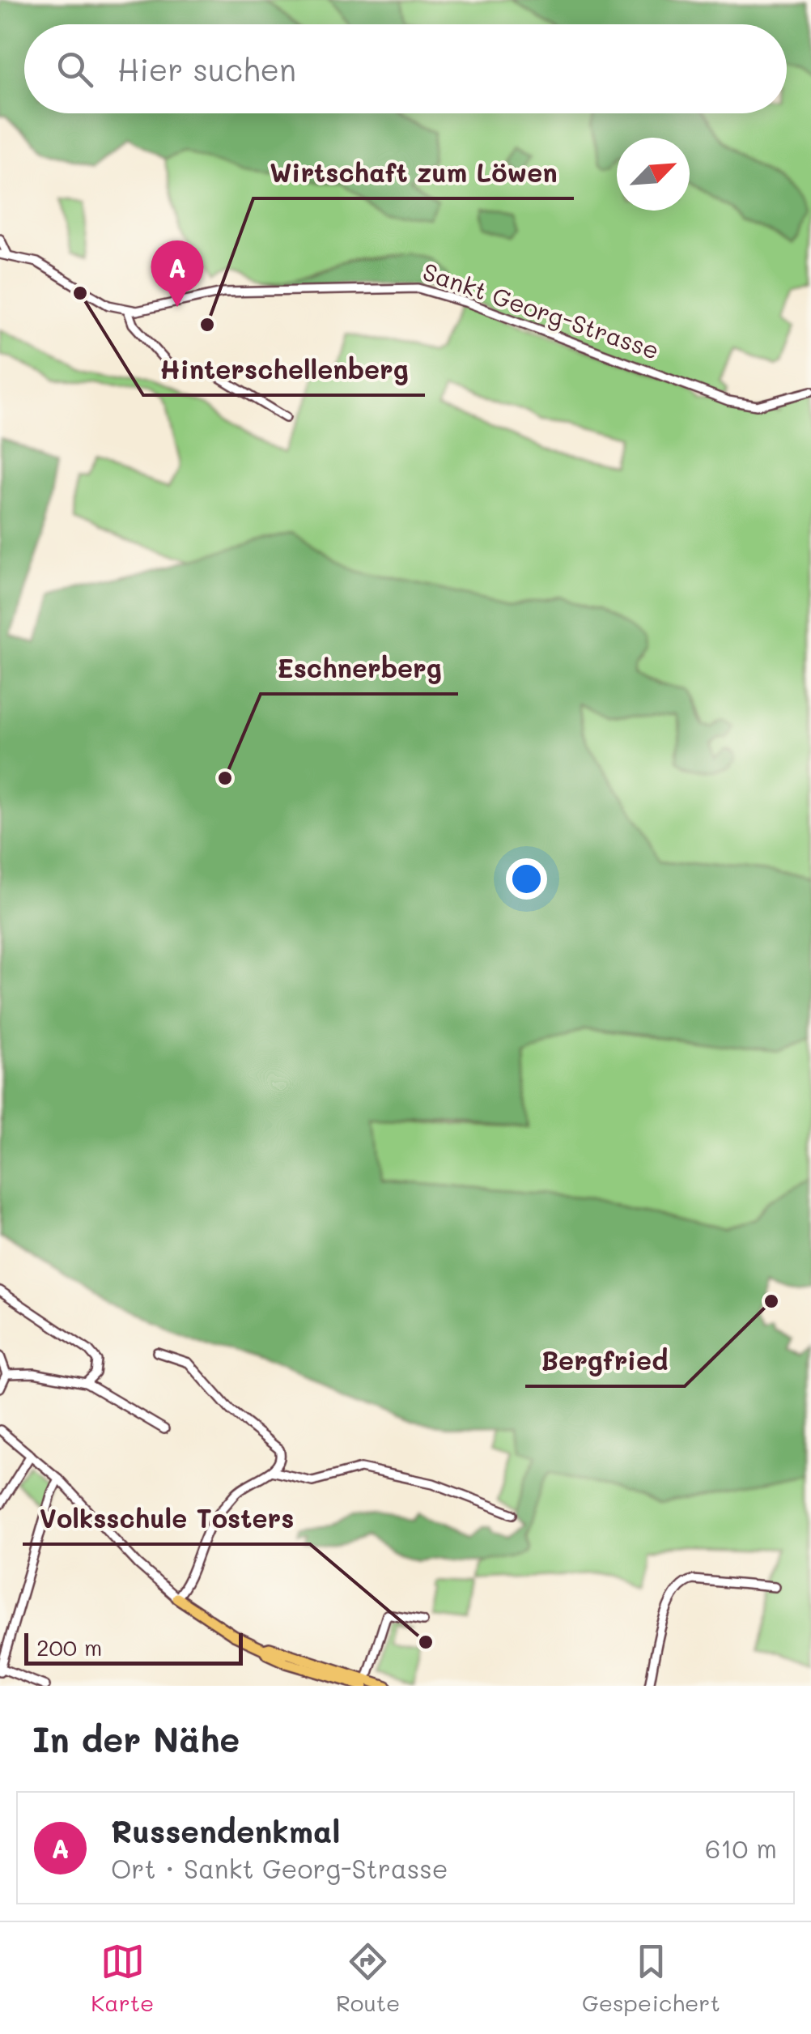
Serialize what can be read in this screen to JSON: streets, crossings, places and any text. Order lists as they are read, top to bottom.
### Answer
{
  "streets": {
    "street": ["Sankt Georg-Strasse"]
  },
  "places": [
    "Hinterschellenberg",
    "Wirtschaft zum Löwen",
    "Eschnerberg",
    "Bergfried",
    "Volksschule Tosters"
  ],
  "scale_bar": "200 m",
  "north": "top right",
  "page": {
    "search": "Hier suchen",
    "pins": "A",
    "scale": "200 m",
    "heading": "In der Nähe",
    "list": [
      {
        "mark": "A",
        "name": "Russendenkmal",
        "note": "Ort · Sankt Georg-Strasse",
        "value": "610 m"
      }
    ],
    "nav": ["Karte", "Route", "Gespeichert"]
  }
}
